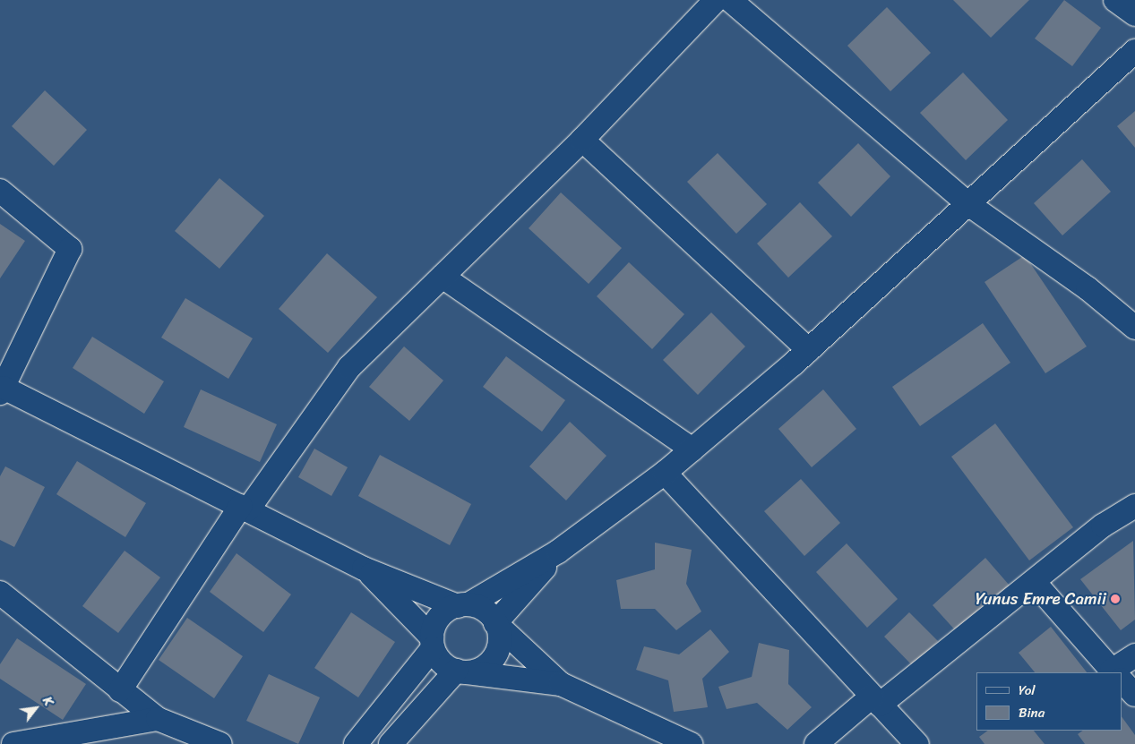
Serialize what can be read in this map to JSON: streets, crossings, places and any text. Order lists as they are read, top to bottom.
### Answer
{
  "places": ["Yunus Emre Camii"],
  "legend": ["Yol", "Bina"],
  "north": "top right"
}
